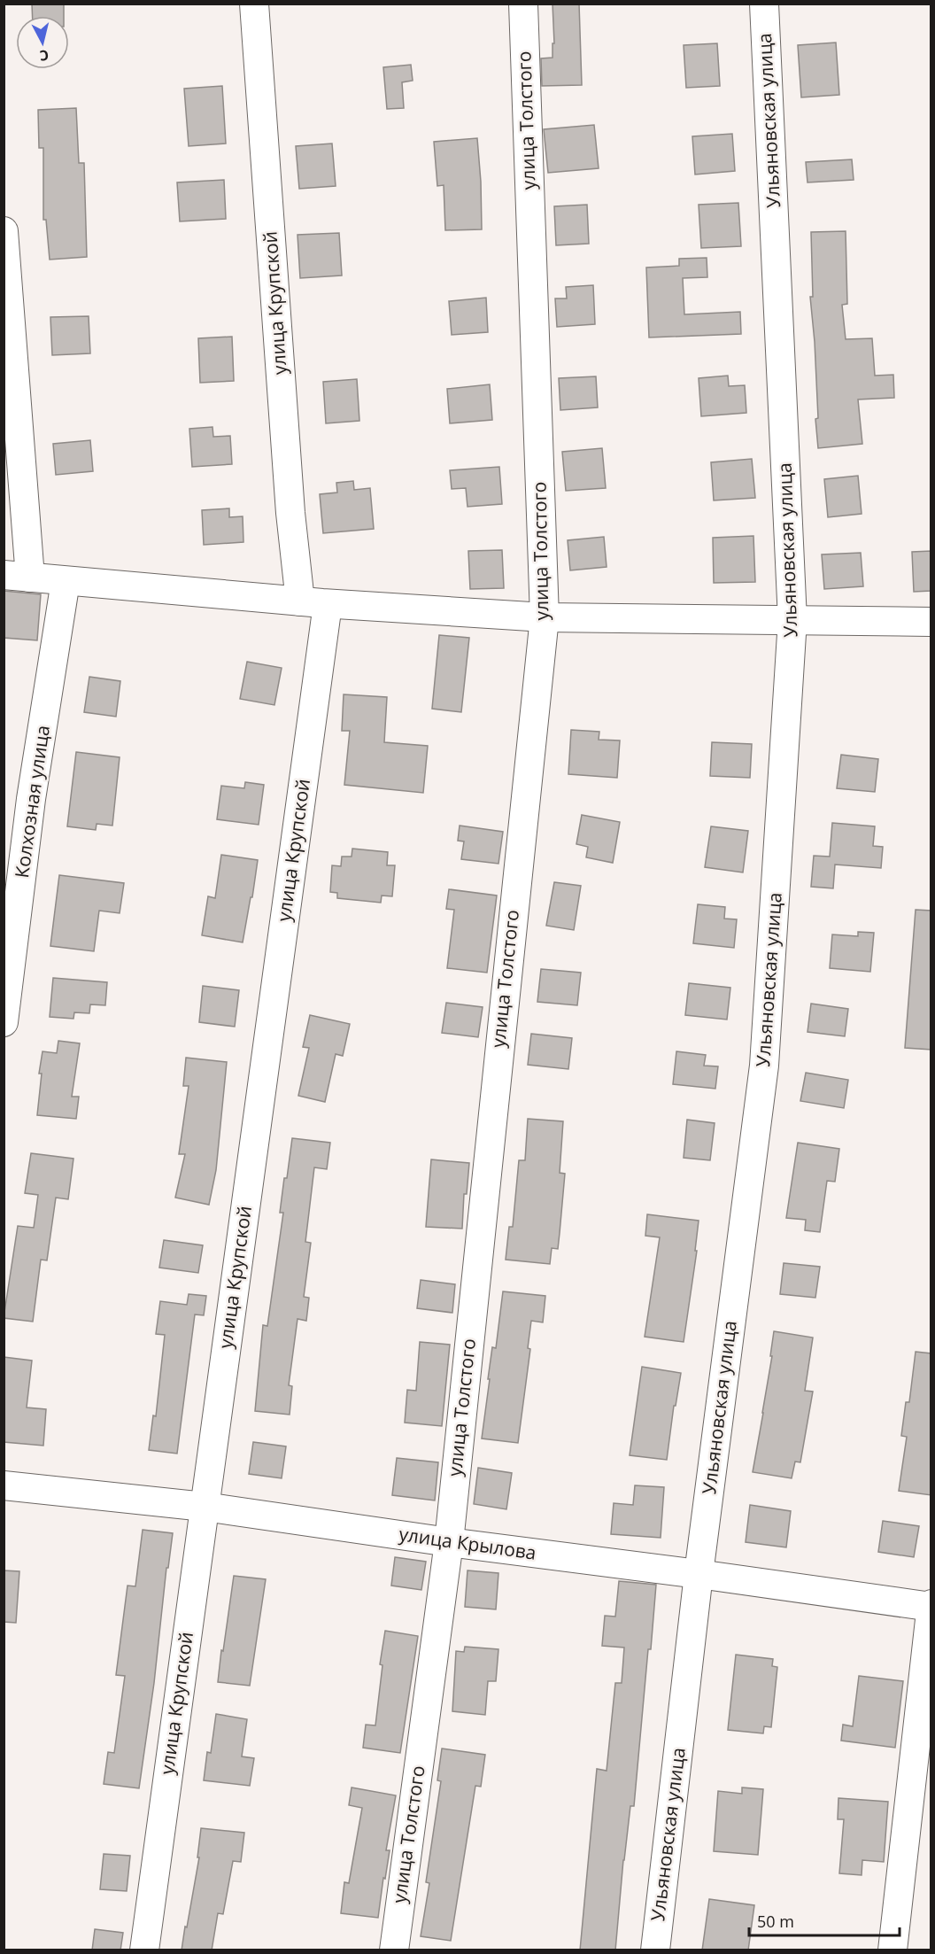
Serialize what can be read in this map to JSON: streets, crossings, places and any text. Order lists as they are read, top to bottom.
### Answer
{
  "streets": {
    "street": [
      "улица Толстого",
      "Ульяновская улица",
      "улица Крупской",
      "Колхозная улица",
      "улица Крылова"
    ]
  },
  "crossings": [
    ["улица Толстого", "улица Крылова"],
    ["Ульяновская улица", "улица Крылова"],
    ["улица Крупской", "улица Крылова"]
  ],
  "scale_bar": "50 m",
  "north": "bottom"
}
